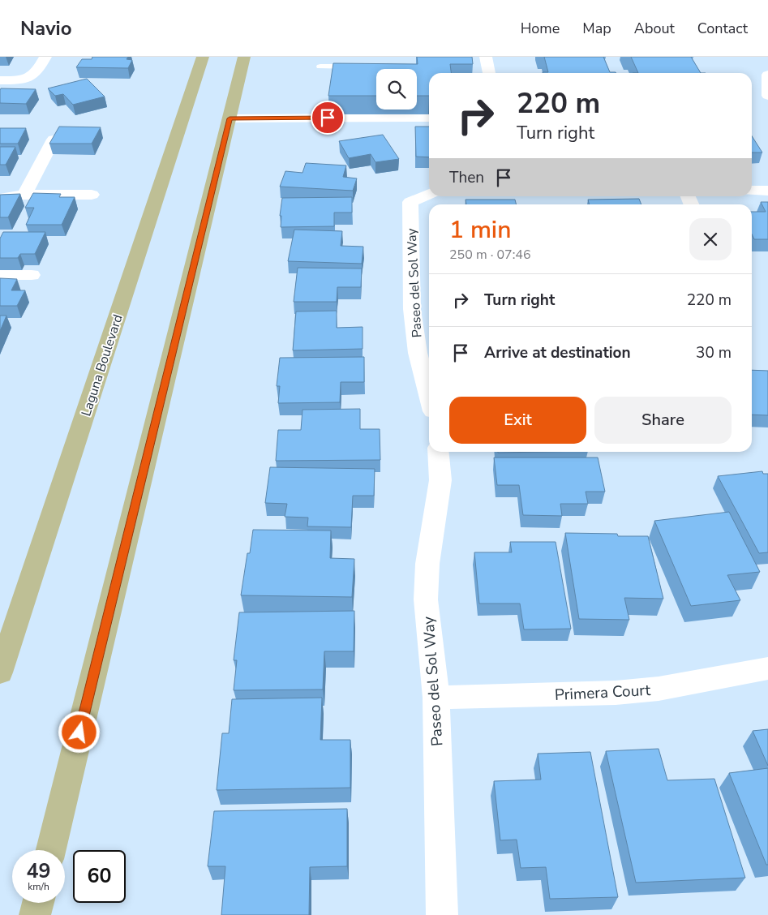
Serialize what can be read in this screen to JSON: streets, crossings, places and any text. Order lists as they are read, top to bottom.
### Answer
{
  "streets": {
    "main road": ["Laguna Boulevard"],
    "street": ["Paseo del Sol Way", "Primera Court"]
  },
  "crossings": [
    ["Paseo del Sol Way", "Primera Court"]
  ],
  "page": {
    "header": "Navio",
    "nav": [
      "Home",
      "Map",
      "About",
      "Contact"
    ],
    "turn": ["220 m", "Turn right"],
    "then": "Then",
    "heading": ["1 min", "250 m · 07:46"],
    "list": [
      {
        "name": "Turn right",
        "value": "220 m"
      },
      {
        "name": "Arrive at destination",
        "value": "30 m"
      }
    ],
    "buttons": ["Exit", "Share"],
    "speed": "49 km/h",
    "limit": "60"
  }
}
